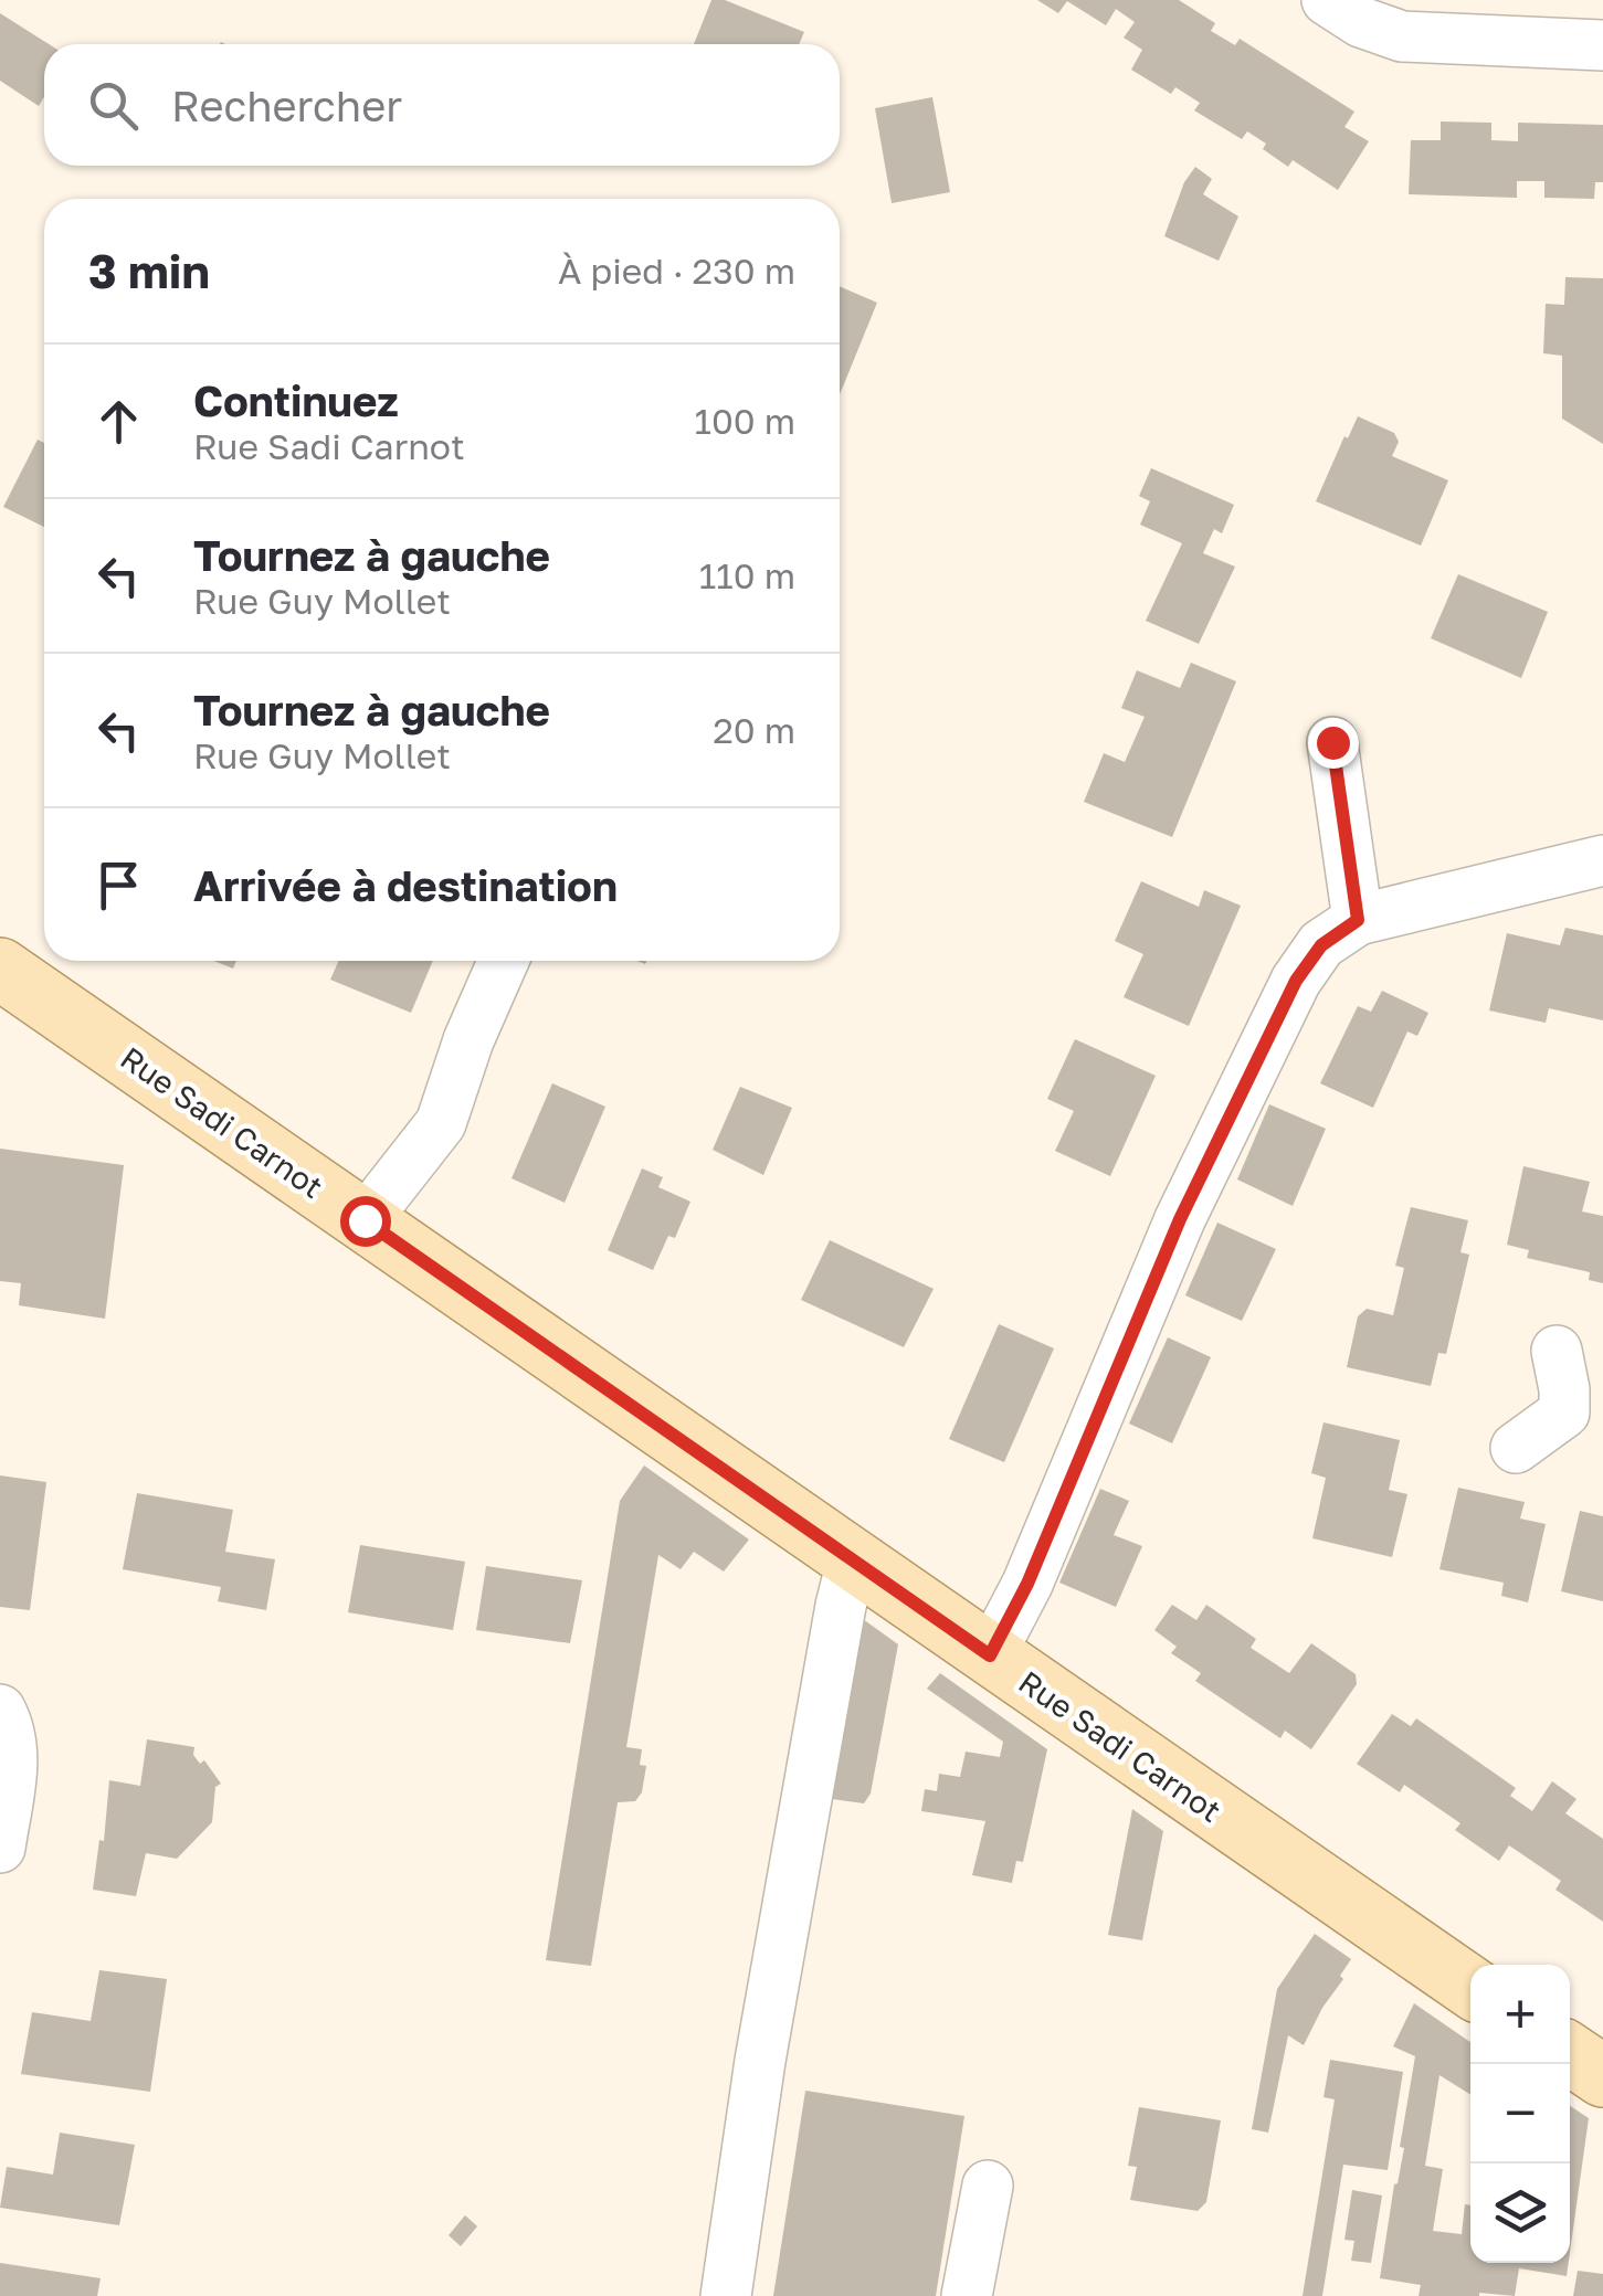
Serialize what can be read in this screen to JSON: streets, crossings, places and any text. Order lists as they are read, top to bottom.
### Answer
{
  "streets": {
    "main road": ["Rue Sadi Carnot"]
  },
  "page": {
    "search": "Rechercher",
    "heading": ["3 min", "À pied · 230 m"],
    "list": [
      ["Continuez", "Rue Sadi Carnot", "100 m"],
      ["Tournez à gauche", "Rue Guy Mollet", "110 m"],
      ["Tournez à gauche", "Rue Guy Mollet", "20 m"],
      "Arrivée à destination"
    ],
    "map_buttons": ["+", "−"]
  }
}
